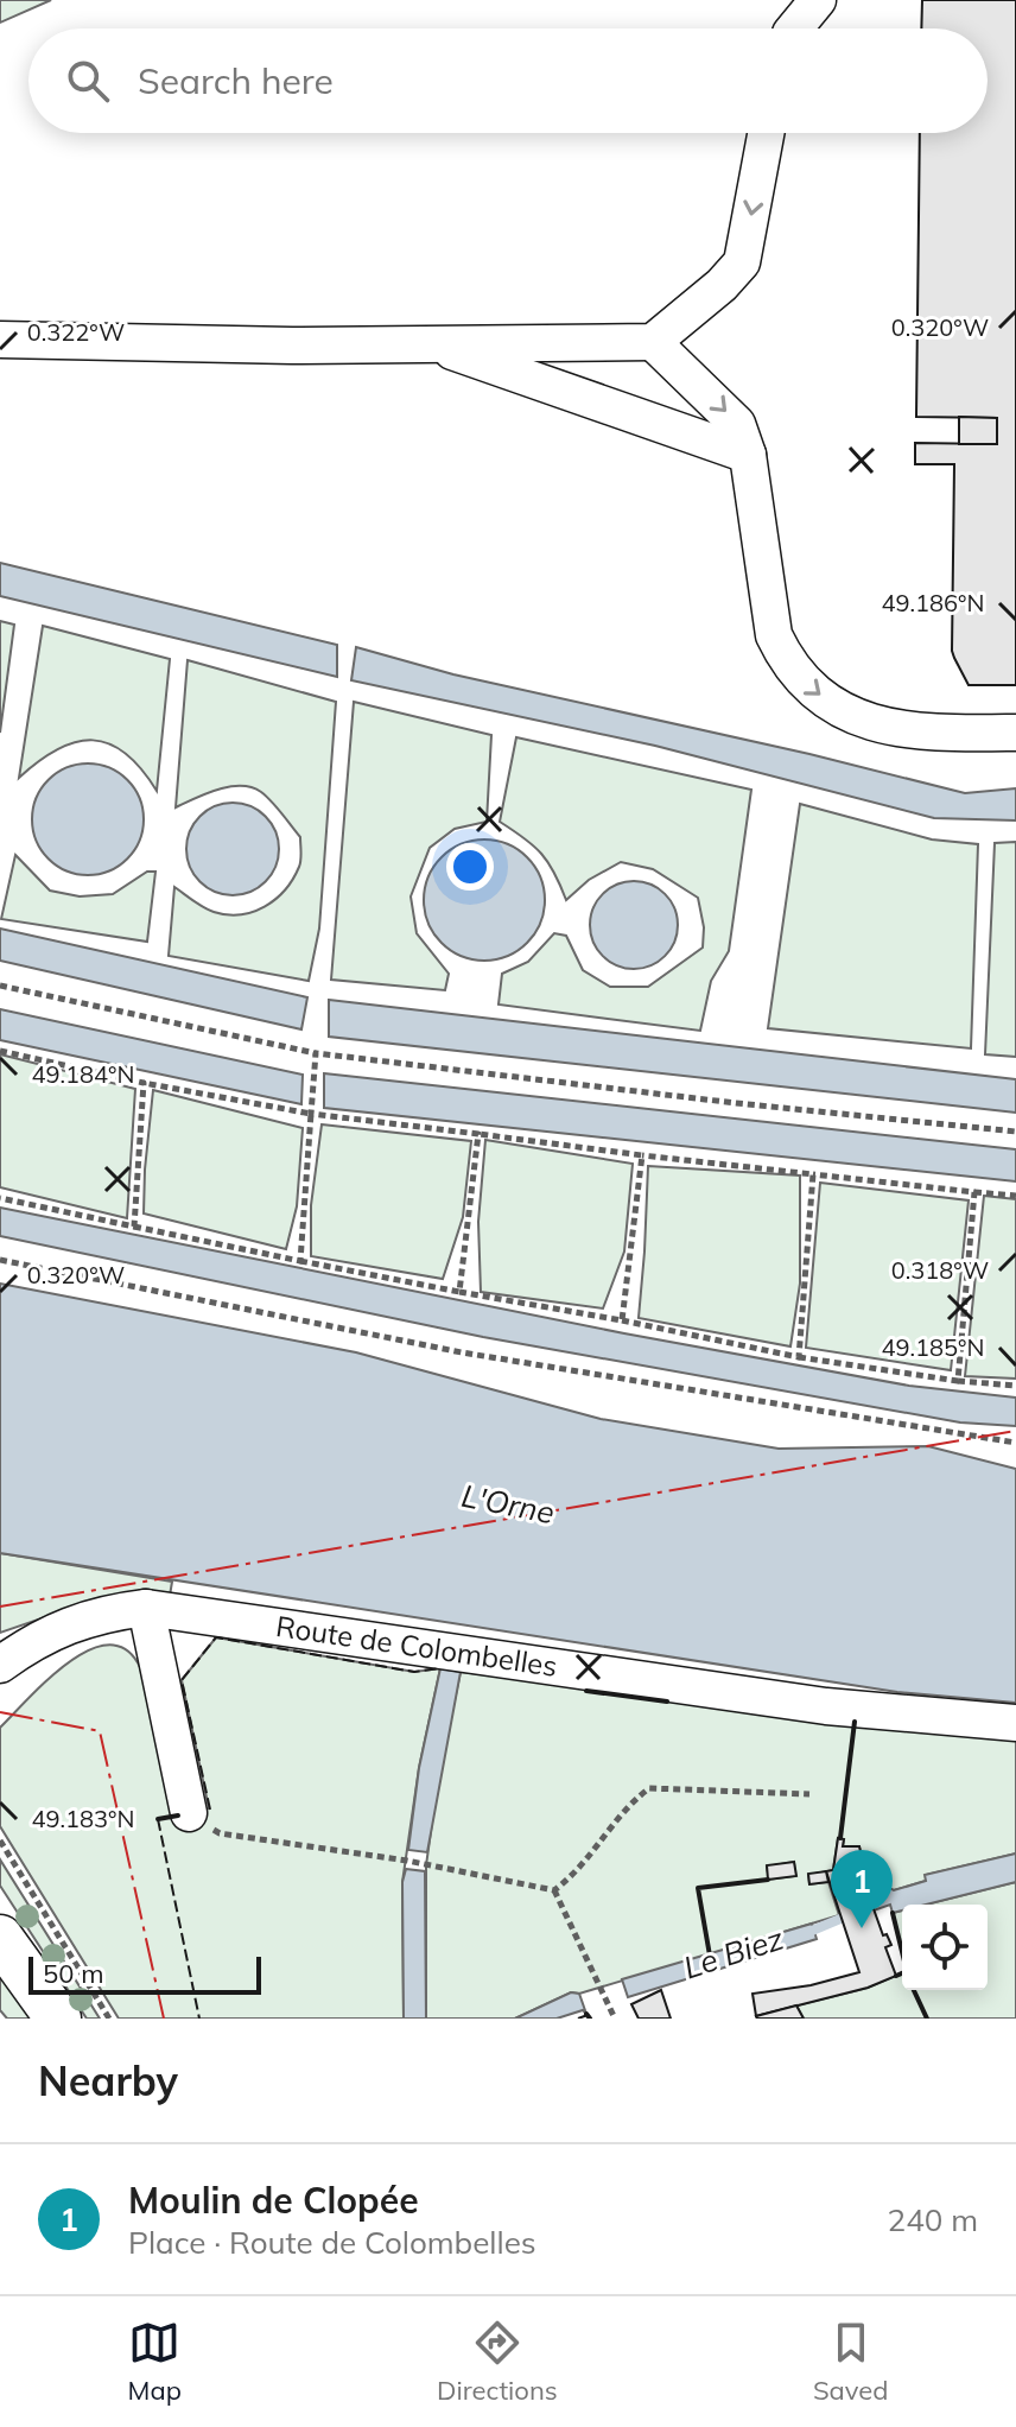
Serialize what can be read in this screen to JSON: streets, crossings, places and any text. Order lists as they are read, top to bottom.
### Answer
{
  "streets": {
    "street": ["Route de Colombelles"]
  },
  "water": ["L'Orne", "Le Biez"],
  "scale_bar": "50 m",
  "page": {
    "search": "Search here",
    "pins": "1",
    "scale": "50 m",
    "heading": "Nearby",
    "list": [
      {
        "mark": "1",
        "name": "Moulin de Clopée",
        "note": "Place · Route de Colombelles",
        "value": "240 m"
      }
    ],
    "nav": ["Map", "Directions", "Saved"]
  },
  "coordinates": [
    "0.320°W",
    "0.322°W",
    "49.186°N",
    "49.184°N",
    "0.318°W",
    "49.185°N",
    "49.183°N"
  ]
}
